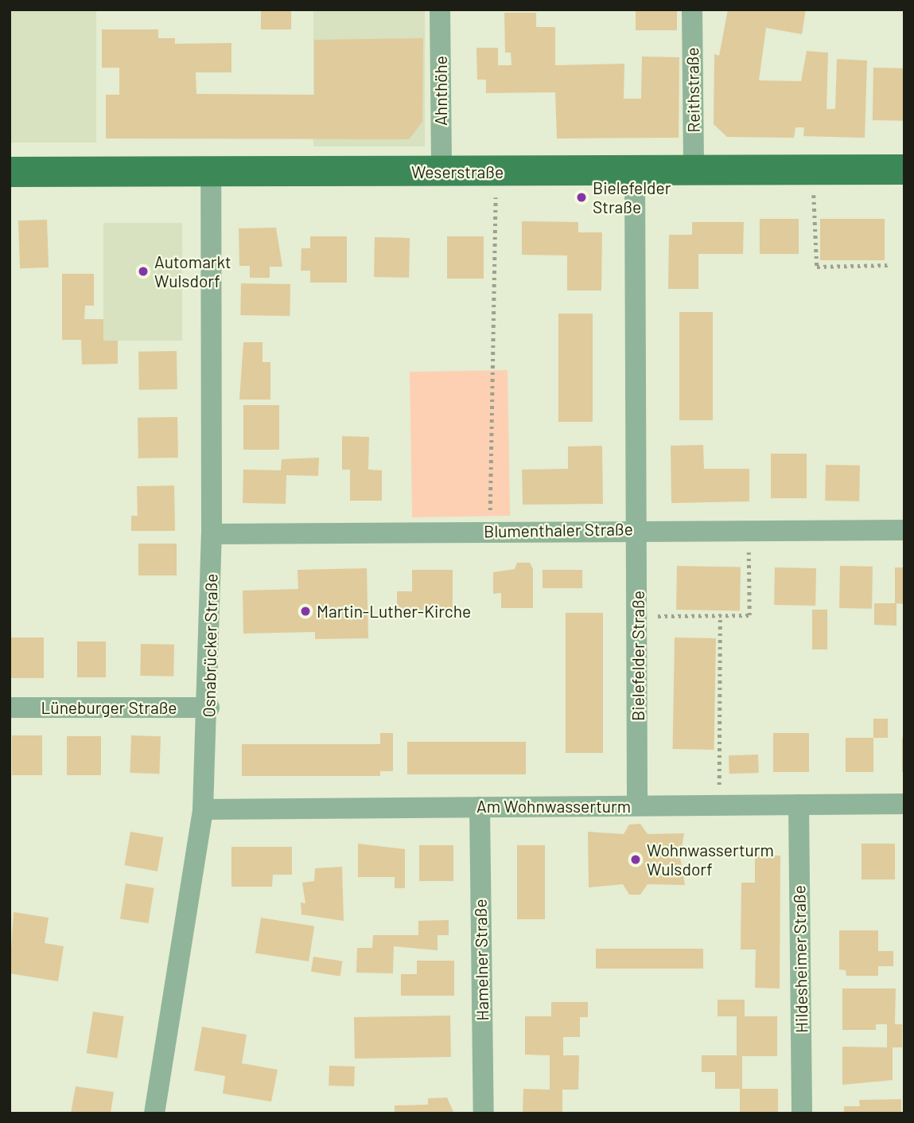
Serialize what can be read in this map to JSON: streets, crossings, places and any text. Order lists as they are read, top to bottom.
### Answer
{
  "streets": {
    "main road": ["Weserstraße"],
    "street": [
      "Reithstraße",
      "Ahnthöhe",
      "Blumenthaler Straße",
      "Osnabrücker Straße",
      "Bielefelder Straße",
      "Lüneburger Straße",
      "Am Wohnwasserturm",
      "Hildesheimer Straße",
      "Hamelner Straße"
    ]
  },
  "crossings": [
    ["Reithstraße", "Weserstraße"],
    ["Ahnthöhe", "Weserstraße"],
    ["Weserstraße", "Osnabrücker Straße"],
    ["Weserstraße", "Bielefelder Straße"],
    ["Blumenthaler Straße", "Osnabrücker Straße"],
    ["Blumenthaler Straße", "Bielefelder Straße"],
    ["Osnabrücker Straße", "Lüneburger Straße"],
    ["Osnabrücker Straße", "Am Wohnwasserturm"],
    ["Bielefelder Straße", "Am Wohnwasserturm"],
    ["Am Wohnwasserturm", "Hildesheimer Straße"],
    ["Am Wohnwasserturm", "Hamelner Straße"]
  ],
  "places": [
    "Bielefelder Straße",
    "Automarkt Wulsdorf",
    "Martin-Luther-Kirche",
    "Wohnwasserturm Wulsdorf"
  ]
}
